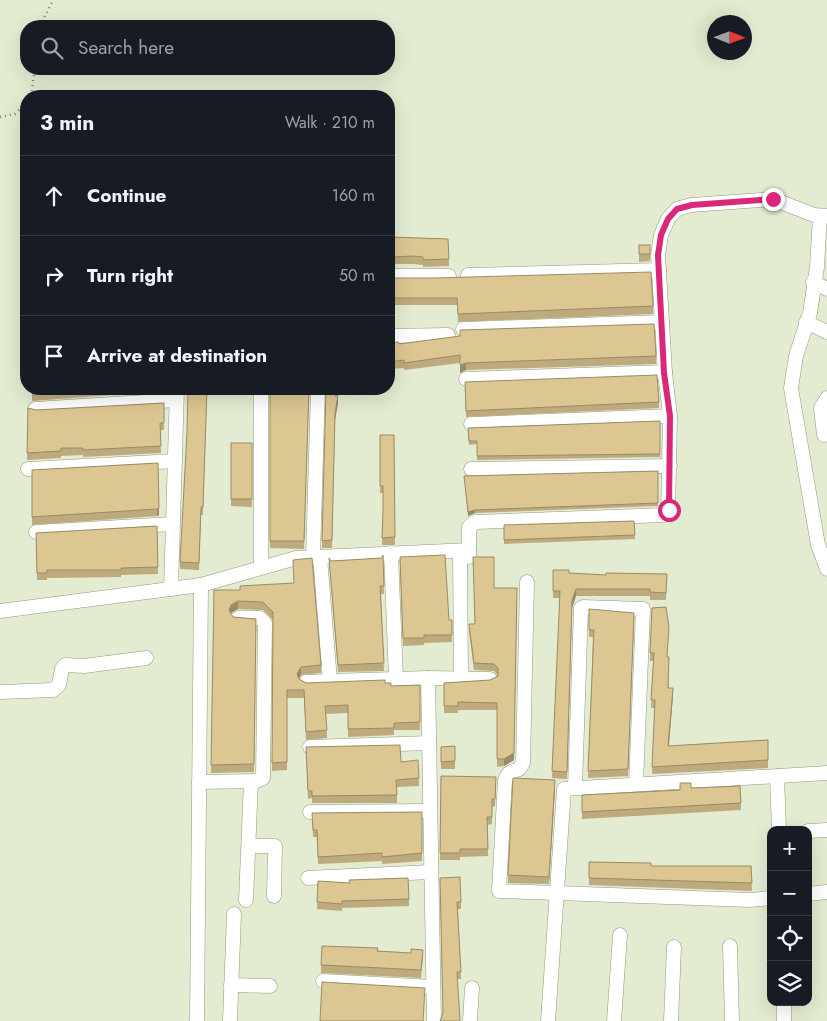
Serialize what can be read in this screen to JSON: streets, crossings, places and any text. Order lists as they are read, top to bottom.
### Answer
{
  "north": "right",
  "page": {
    "search": "Search here",
    "heading": ["3 min", "Walk · 210 m"],
    "list": [
      ["Continue", "160 m"],
      ["Turn right", "50 m"],
      "Arrive at destination"
    ],
    "map_buttons": ["+", "−"]
  }
}
